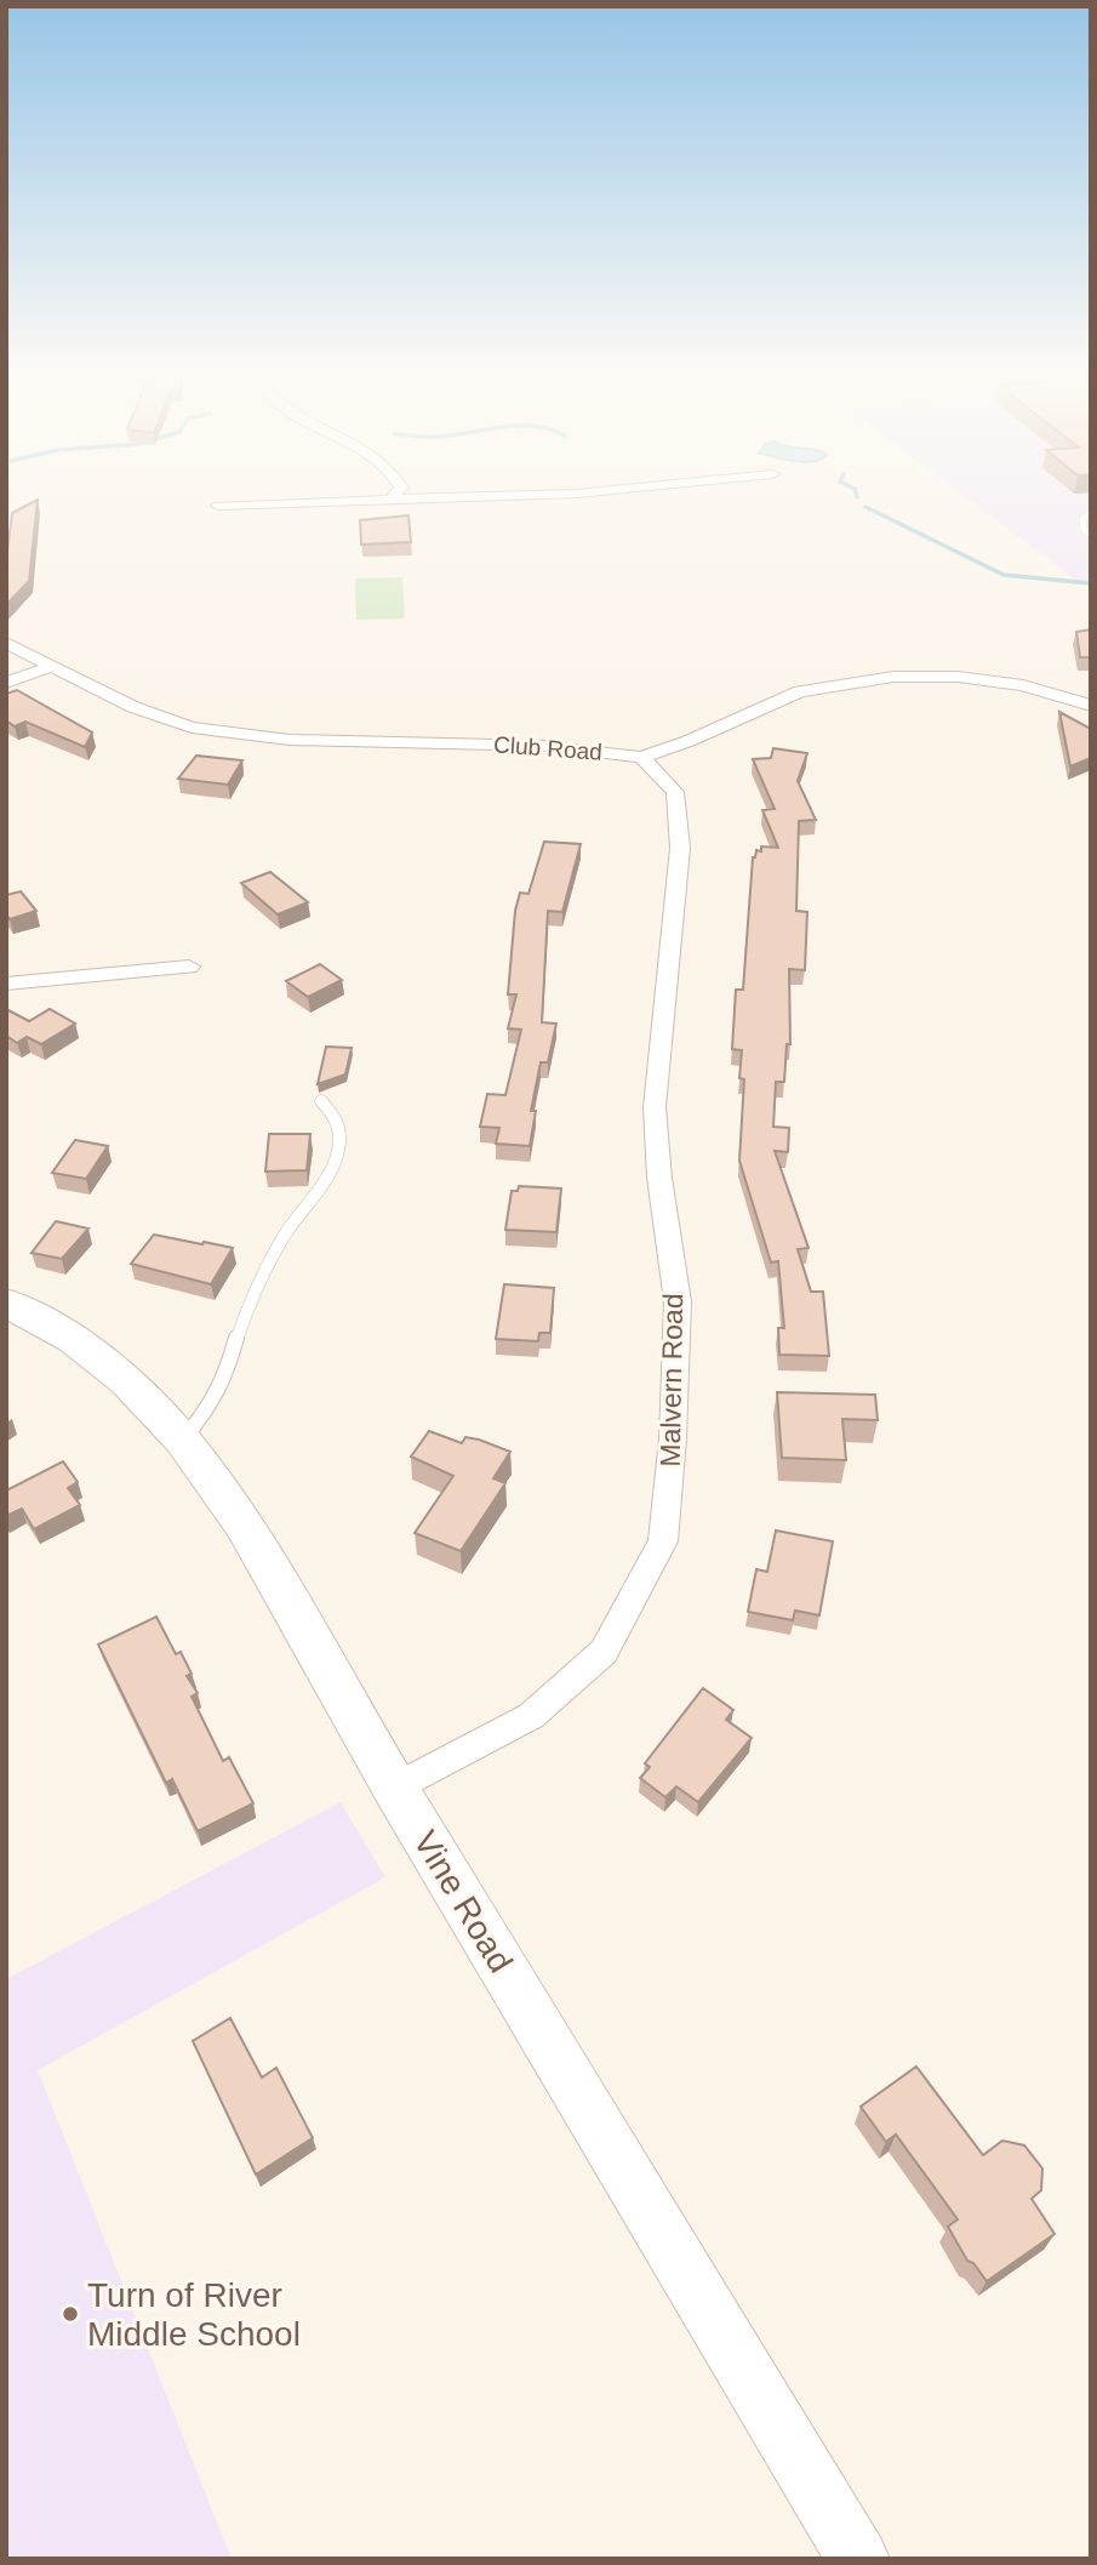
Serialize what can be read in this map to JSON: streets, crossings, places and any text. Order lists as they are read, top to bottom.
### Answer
{
  "streets": {
    "street": ["Club Road", "Malvern Road", "Vine Road"]
  },
  "crossings": [
    ["Club Road", "Malvern Road"],
    ["Malvern Road", "Vine Road"]
  ],
  "places": ["Turn of River Middle School"]
}
